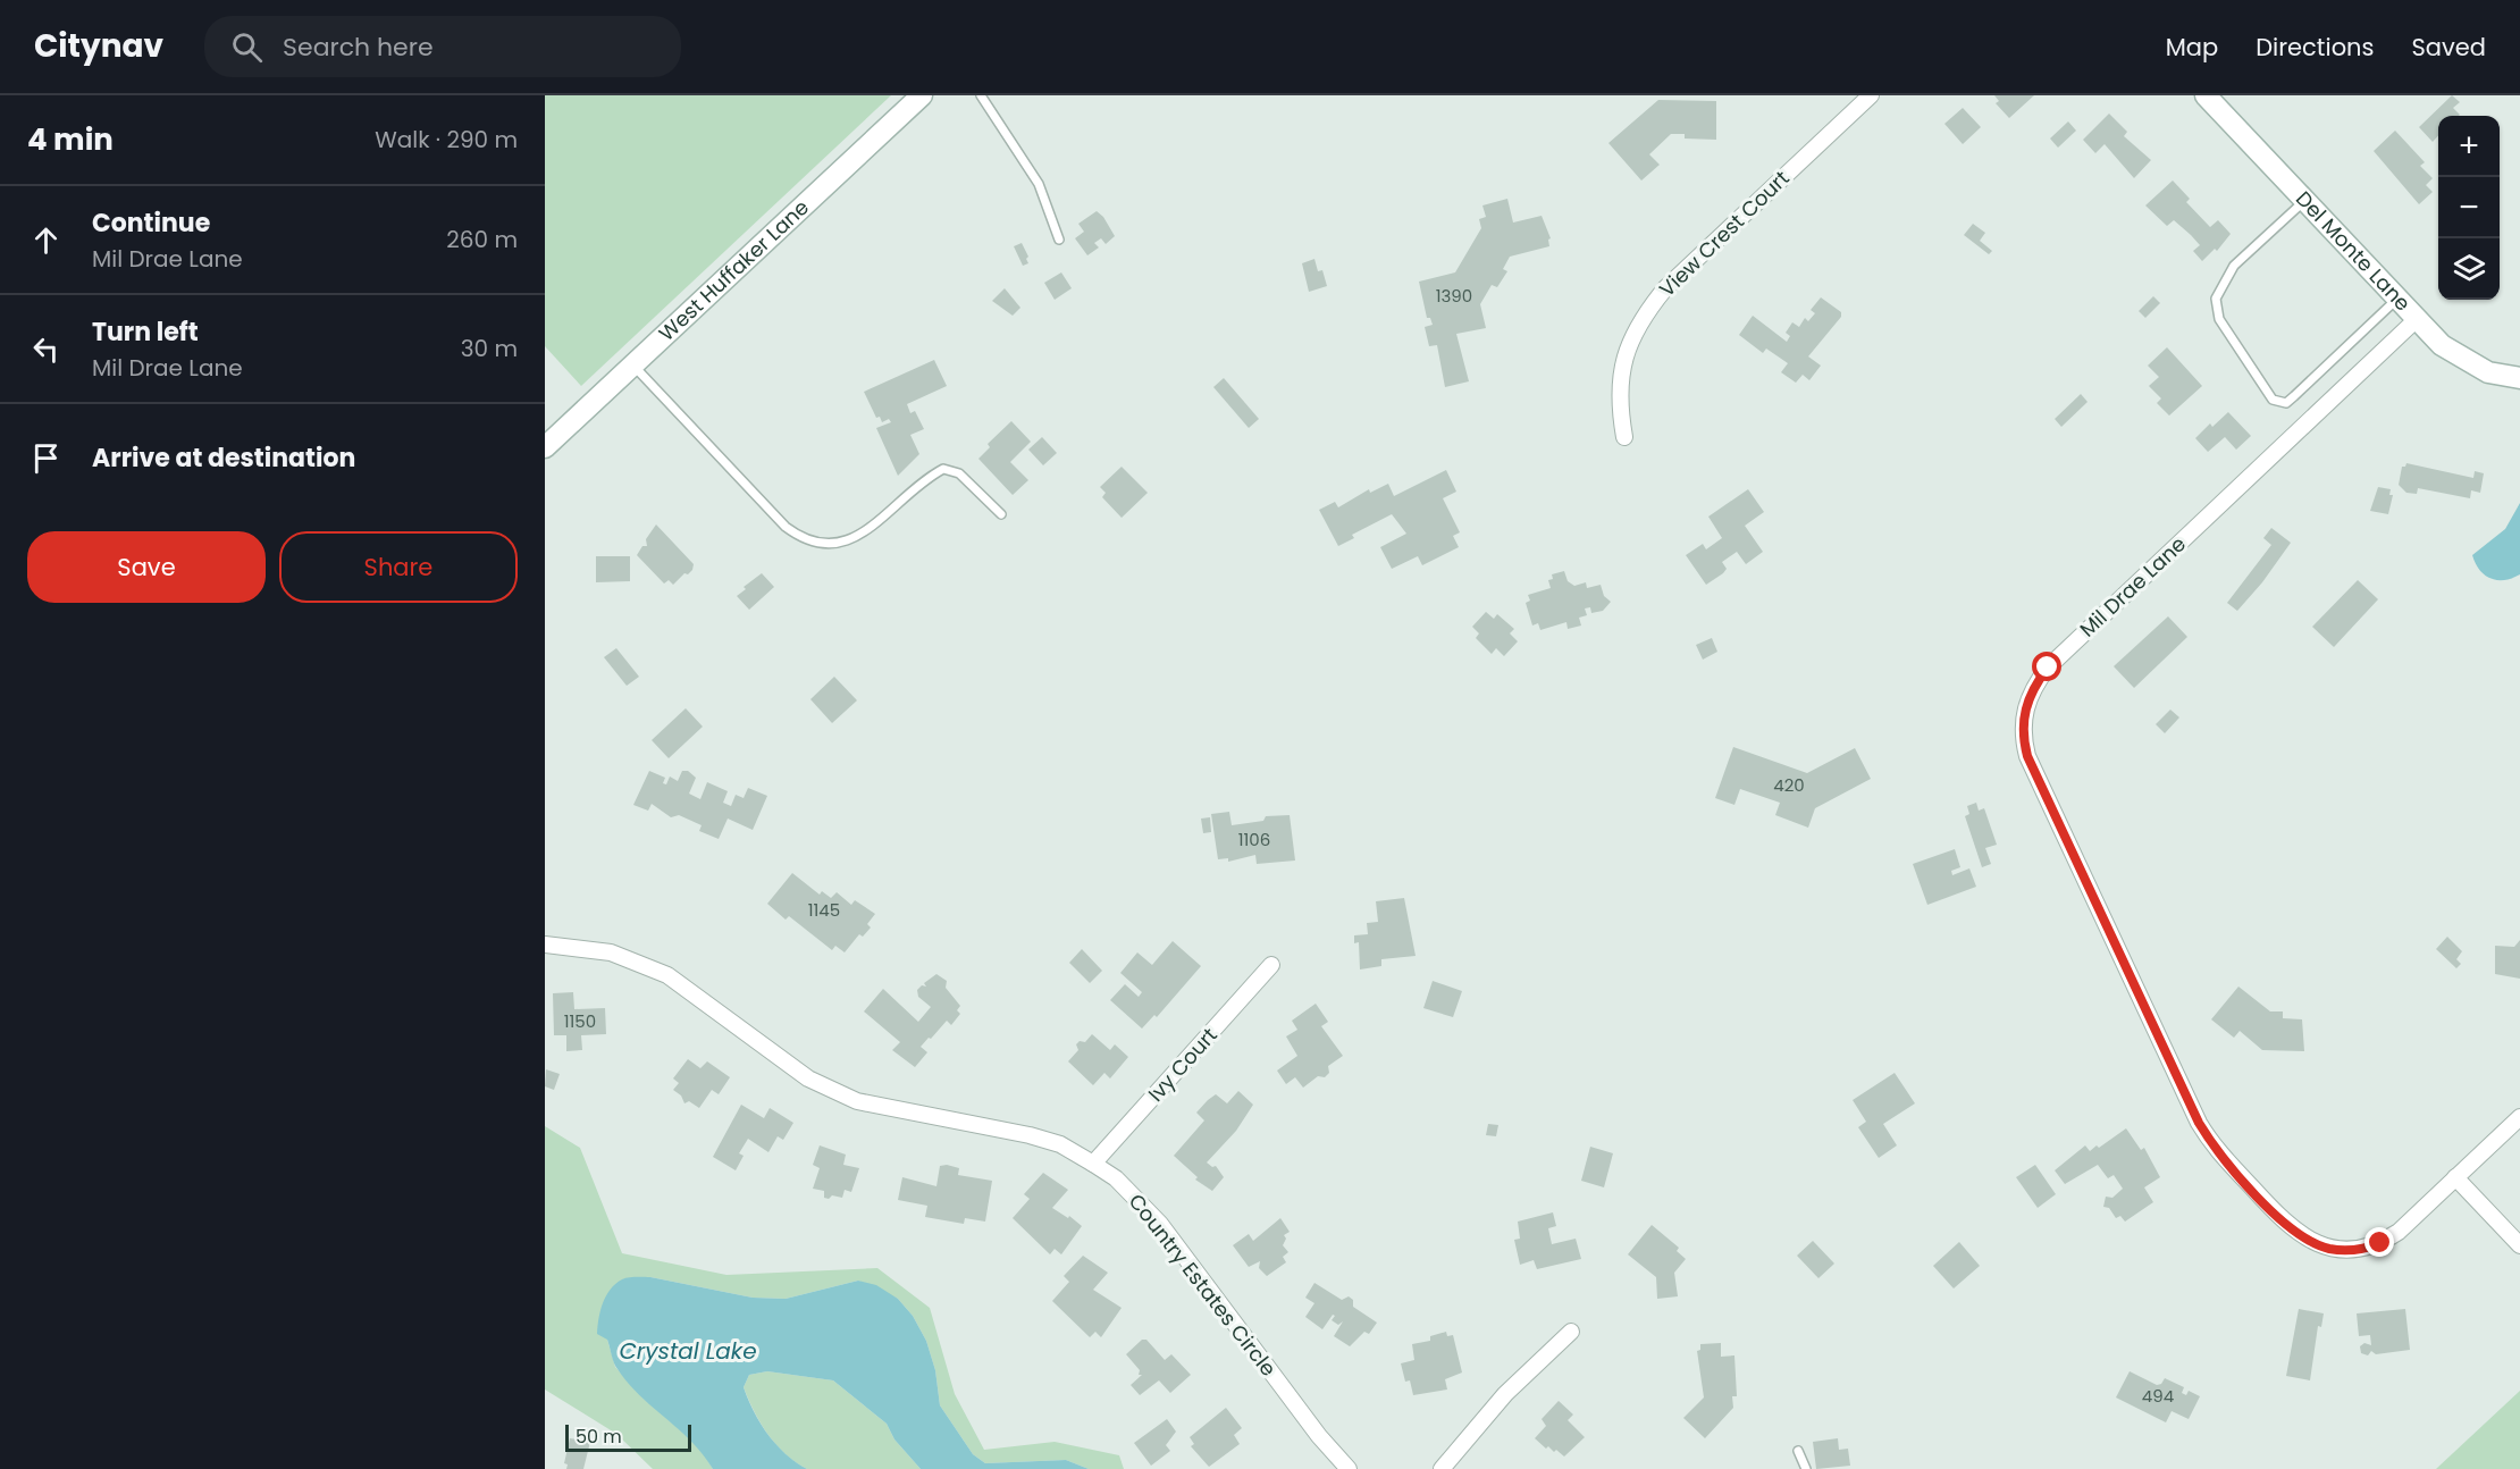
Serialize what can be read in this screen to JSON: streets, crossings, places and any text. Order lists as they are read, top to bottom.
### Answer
{
  "streets": {
    "street": [
      "View Crest Court",
      "Del Monte Lane",
      "West Huffaker Lane",
      "Mil Drae Lane",
      "Ivy Court",
      "Country Estates Circle"
    ]
  },
  "crossings": [
    ["Del Monte Lane", "Mil Drae Lane"],
    ["Ivy Court", "Country Estates Circle"]
  ],
  "water": ["Crystal Lake"],
  "house_numbers": [
    "1390",
    "420",
    "1106",
    "1145",
    "1150",
    "494"
  ],
  "scale_bar": "50 m",
  "page": {
    "header": "Citynav",
    "search": "Search here",
    "nav": ["Map", "Directions", "Saved"],
    "heading": ["4 min", "Walk · 290 m"],
    "map_buttons": ["+", "−"],
    "list": [
      ["Continue", "Mil Drae Lane", "260 m"],
      ["Turn left", "Mil Drae Lane", "30 m"],
      "Arrive at destination"
    ],
    "buttons": ["Save", "Share"],
    "scale": "50 m"
  }
}
